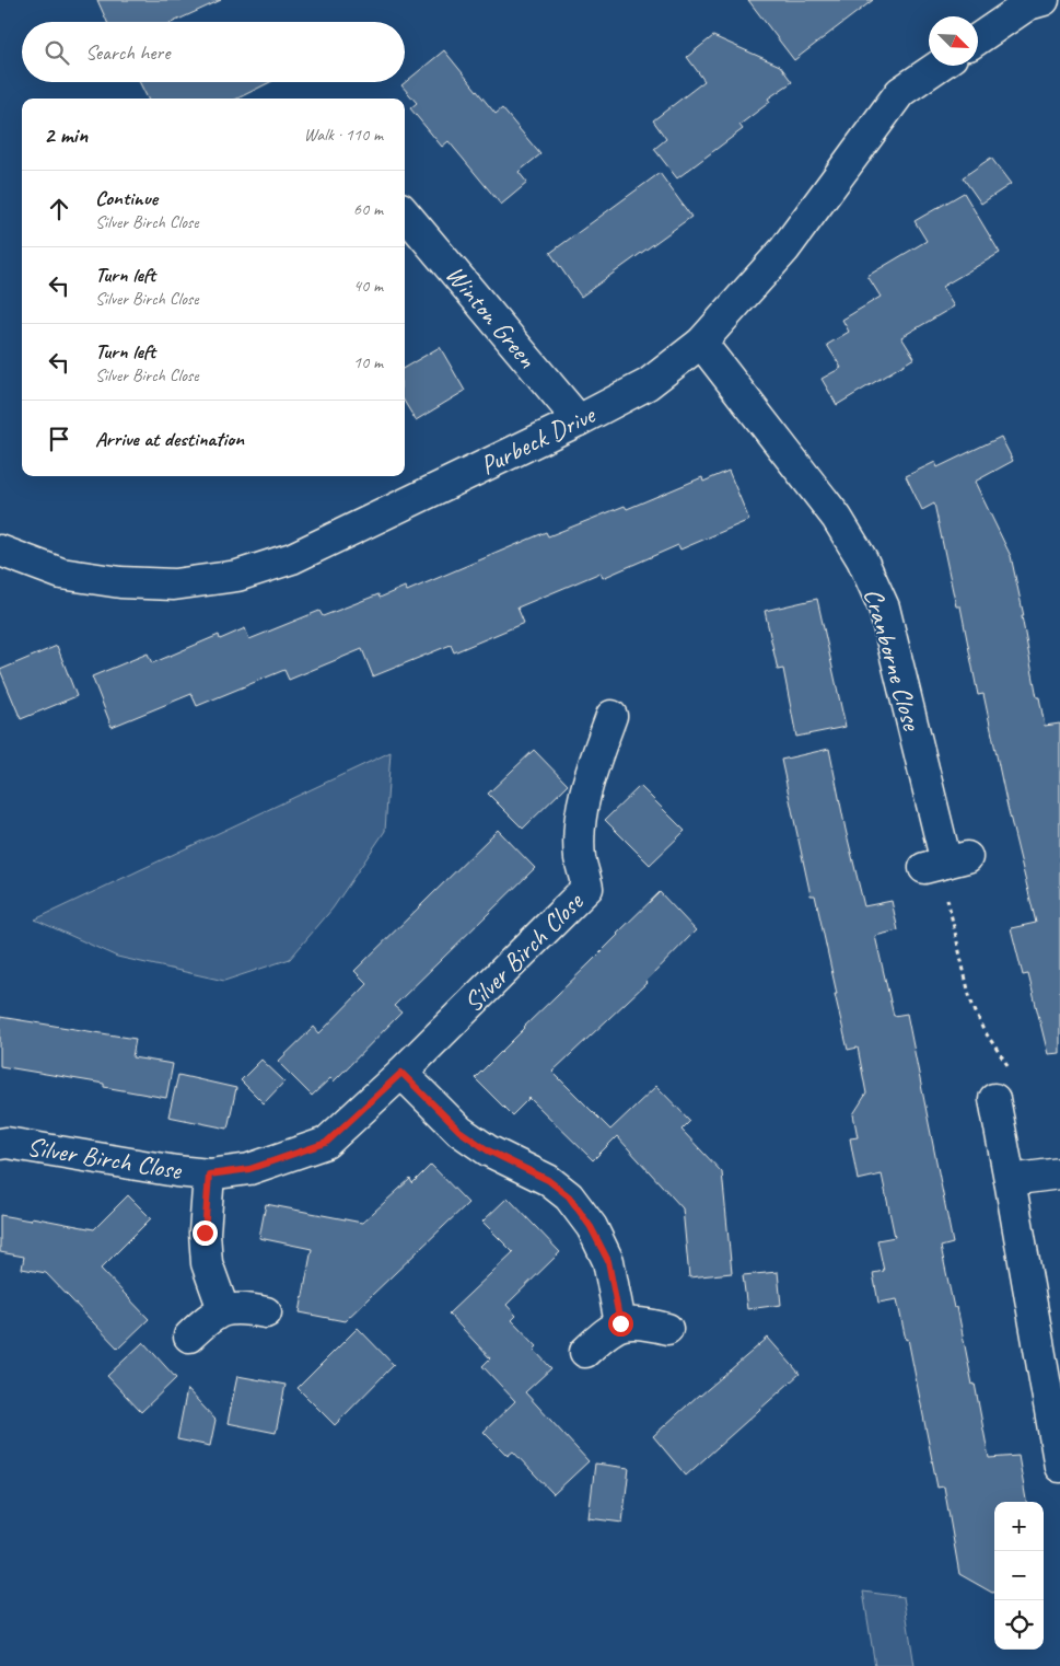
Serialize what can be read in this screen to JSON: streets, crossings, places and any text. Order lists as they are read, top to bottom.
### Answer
{
  "streets": {
    "street": [
      "Winton Green",
      "Purbeck Drive",
      "Cranborne Close",
      "Silver Birch Close"
    ]
  },
  "crossings": [
    ["Winton Green", "Purbeck Drive"],
    ["Purbeck Drive", "Cranborne Close"]
  ],
  "north": "bottom right",
  "page": {
    "search": "Search here",
    "heading": ["2 min", "Walk · 110 m"],
    "list": [
      ["Continue", "Silver Birch Close", "60 m"],
      ["Turn left", "Silver Birch Close", "40 m"],
      ["Turn left", "Silver Birch Close", "10 m"],
      "Arrive at destination"
    ],
    "map_buttons": ["+", "−"]
  }
}
